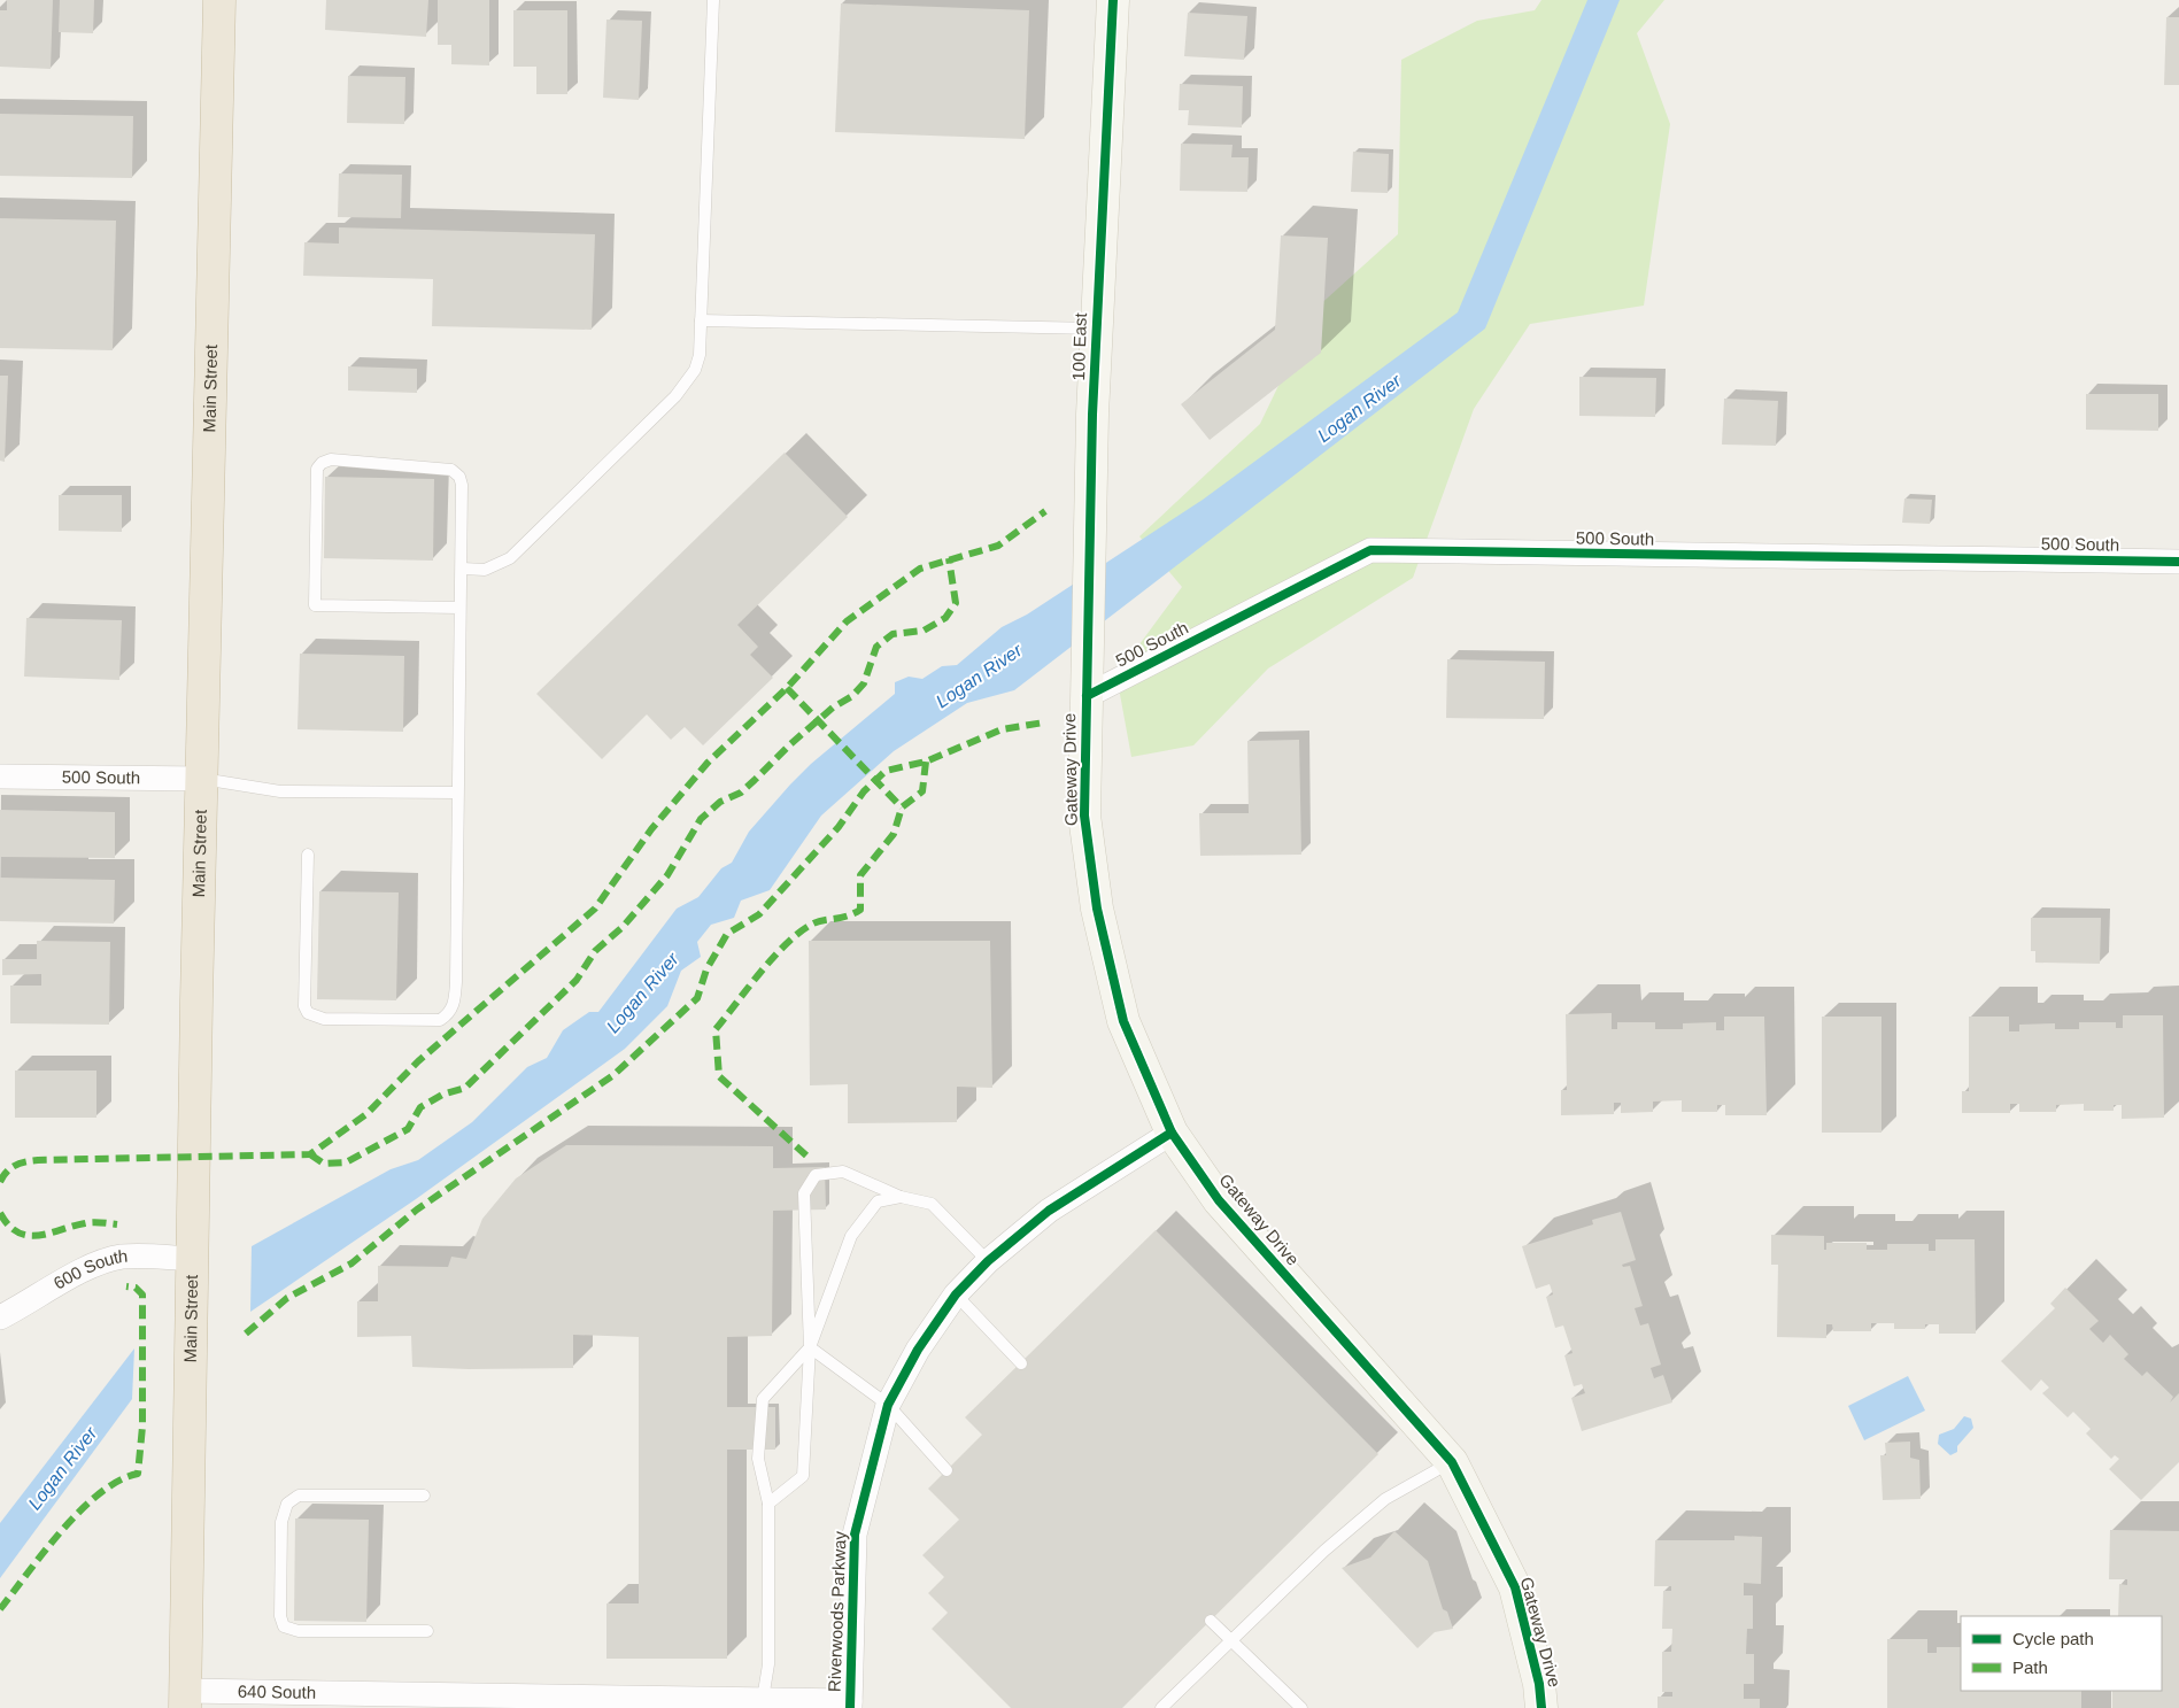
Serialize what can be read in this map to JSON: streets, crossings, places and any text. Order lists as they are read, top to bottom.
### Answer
{
  "streets": {
    "highway": ["Main Street"],
    "main road": ["100 East", "Gateway Drive"],
    "street": [
      "500 South",
      "600 South",
      "Riverwoods Parkway",
      "640 South"
    ]
  },
  "crossings": [
    ["100 East", "500 South"],
    ["100 East", "Gateway Drive"],
    ["Main Street", "500 South"],
    ["Main Street", "600 South"],
    ["Main Street", "640 South"],
    ["500 South", "Gateway Drive"],
    ["Gateway Drive", "Riverwoods Parkway"],
    ["Riverwoods Parkway", "640 South"]
  ],
  "water": ["Logan River"],
  "legend": ["Cycle path", "Path"]
}
